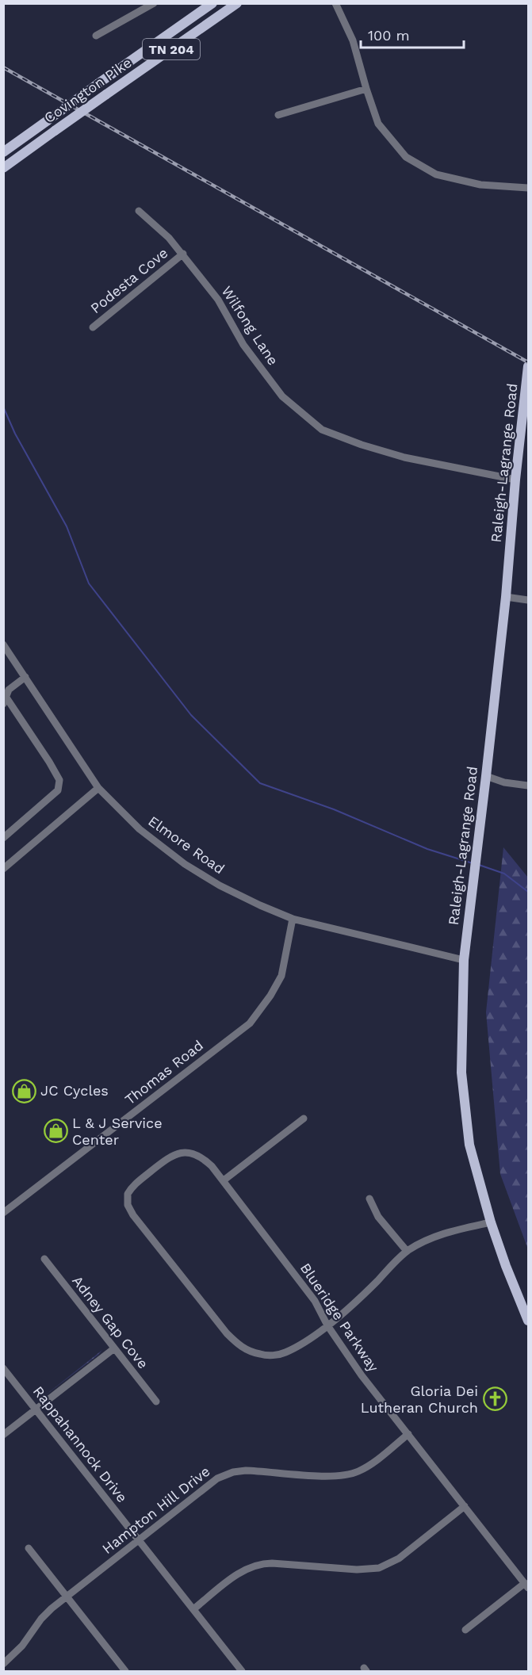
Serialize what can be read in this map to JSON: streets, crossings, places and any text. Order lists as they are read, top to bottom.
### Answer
{
  "streets": {
    "main road": ["TN 204", "Covington Pike", "Raleigh-Lagrange Road"],
    "street": [
      "Podesta Cove",
      "Wilfong Lane",
      "Elmore Road",
      "Thomas Road",
      "Blueridge Parkway",
      "Adney Gap Cove",
      "Rappahannock Drive",
      "Hampton Hill Drive"
    ]
  },
  "crossings": [
    ["Podesta Cove", "Wilfong Lane"],
    ["Wilfong Lane", "Raleigh-Lagrange Road"],
    ["Raleigh-Lagrange Road", "Elmore Road"],
    ["Elmore Road", "Thomas Road"],
    ["Blueridge Parkway", "Hampton Hill Drive"],
    ["Rappahannock Drive", "Hampton Hill Drive"]
  ],
  "places": {
    "shop": ["JC Cycles", "L & J Service Center"],
    "church": ["Gloria Dei Lutheran Church"]
  },
  "scale_bar": "100 m"
}
